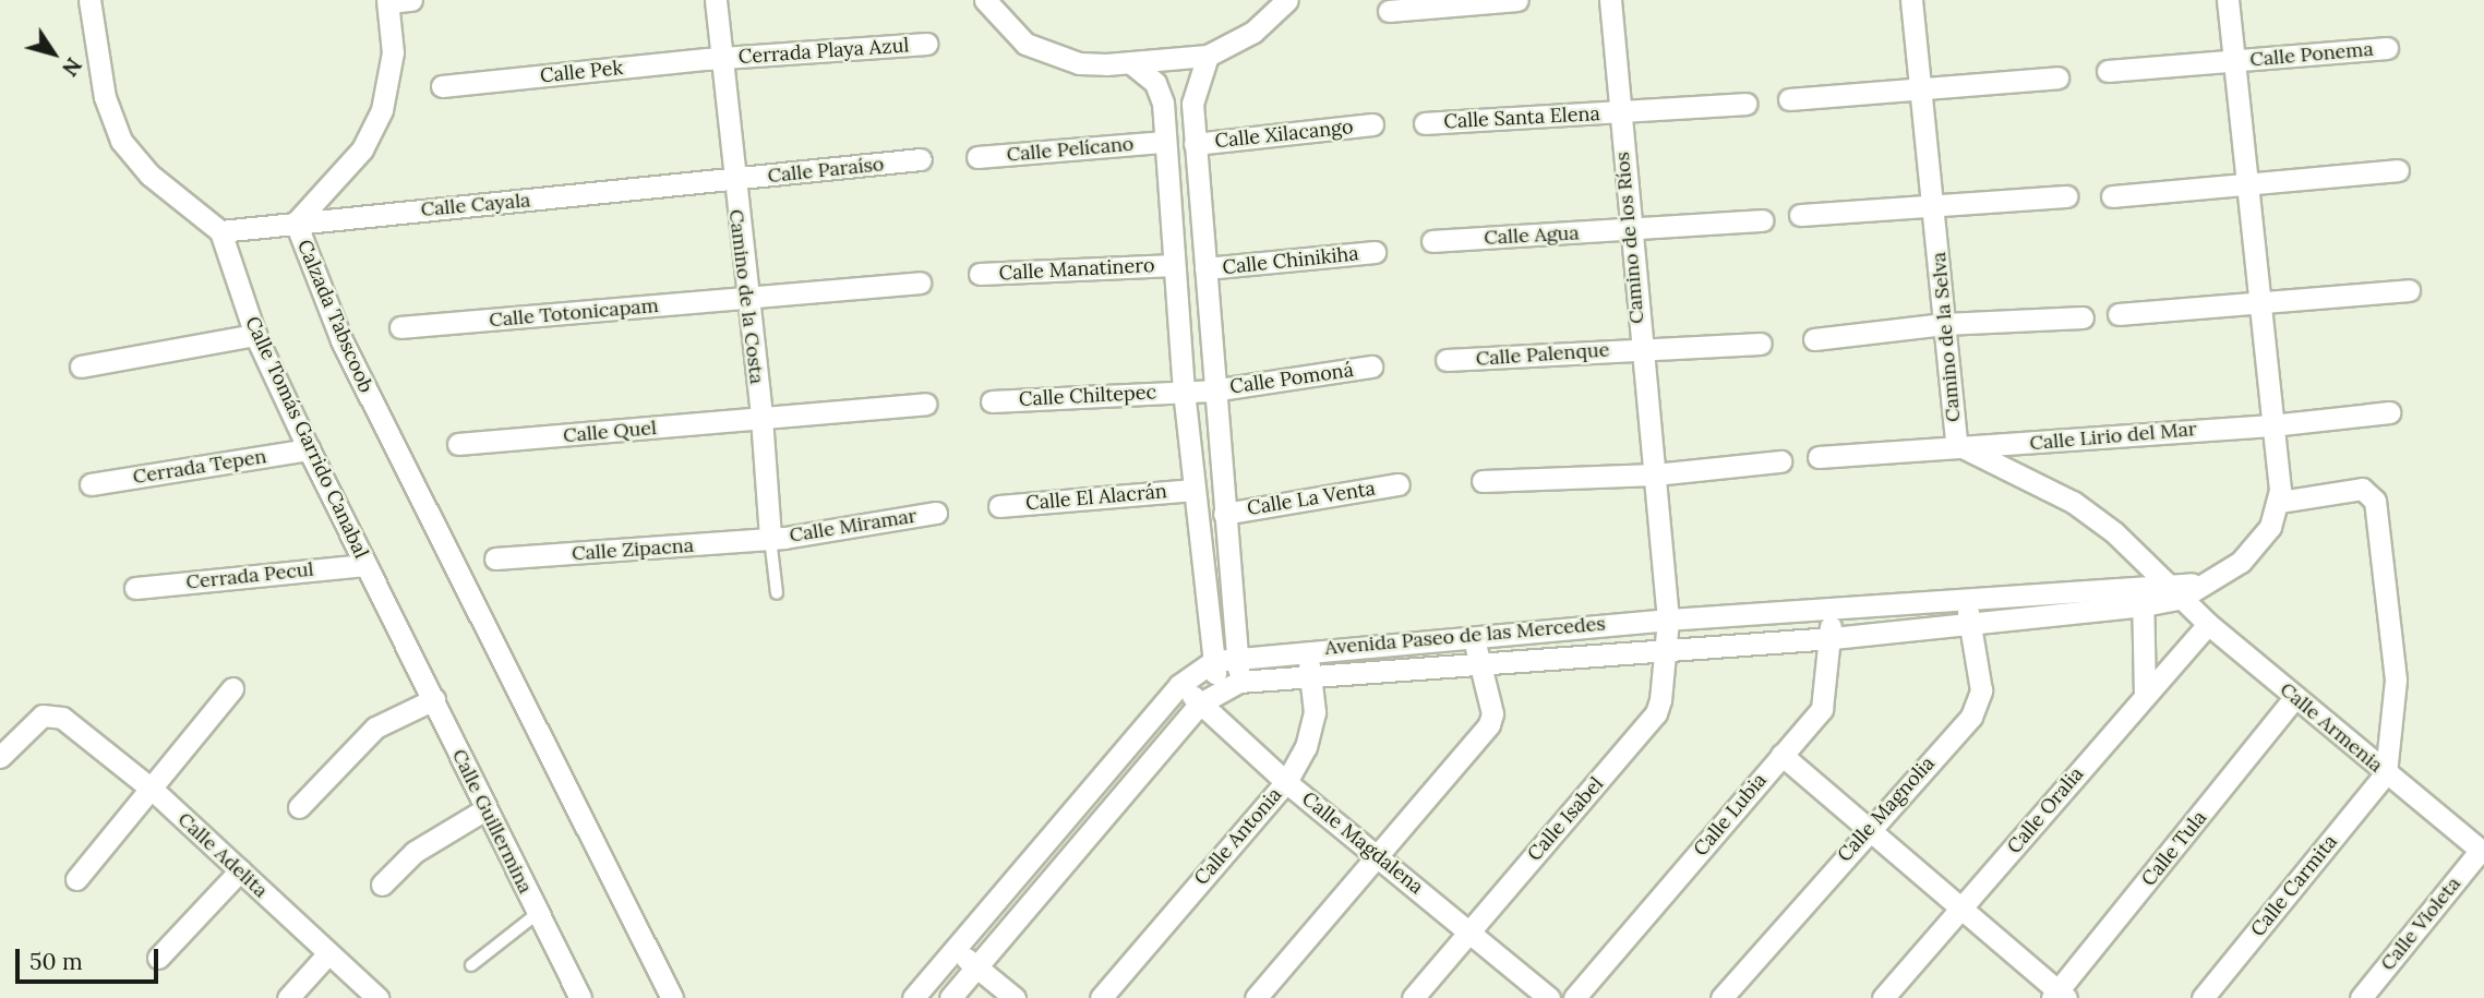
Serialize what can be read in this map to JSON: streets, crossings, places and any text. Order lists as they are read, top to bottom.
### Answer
{
  "streets": {
    "street": [
      "Cerrada Playa Azul",
      "Calle Ponema",
      "Calle Pek",
      "Calle Santa Elena",
      "Calle Xilacango",
      "Calle Pelícano",
      "Calle Paraíso",
      "Calle Cayala",
      "Calle Agua",
      "Camino de los Ríos",
      "Calle Chinikiha",
      "Calle Manatinero",
      "Camino de la Costa",
      "Calle Totonicapam",
      "Calzada Tabscoob",
      "Camino de la Selva",
      "Calle Palenque",
      "Calle Pomoná",
      "Calle Chiltepec",
      "Calle Quel",
      "Calle Lirio del Mar",
      "Calle Tomás Garrido Canabal",
      "Cerrada Tepen",
      "Calle El Alacrán",
      "Calle La Venta",
      "Calle Miramar",
      "Calle Zipacna",
      "Cerrada Pecul",
      "Avenida Paseo de las Mercedes",
      "Calle Armenia",
      "Calle Magnolia",
      "Calle Oralia",
      "Calle Lubia",
      "Calle Isabel",
      "Calle Guillermina",
      "Calle Antonia",
      "Calle Magdalena",
      "Calle Tula",
      "Calle Adelita",
      "Calle Carmita",
      "Calle Violeta"
    ]
  },
  "crossings": [
    ["Cerrada Playa Azul", "Calle Pek"],
    ["Cerrada Playa Azul", "Camino de la Costa"],
    ["Calle Pek", "Camino de la Costa"],
    ["Calle Santa Elena", "Camino de los Ríos"],
    ["Calle Paraíso", "Calle Cayala"],
    ["Calle Paraíso", "Camino de la Costa"],
    ["Calle Cayala", "Camino de la Costa"],
    ["Calle Cayala", "Calzada Tabscoob"],
    ["Calle Cayala", "Calle Tomás Garrido Canabal"],
    ["Calle Agua", "Camino de los Ríos"],
    ["Camino de los Ríos", "Calle Palenque"],
    ["Camino de los Ríos", "Avenida Paseo de las Mercedes"],
    ["Camino de los Ríos", "Calle Isabel"],
    ["Camino de la Costa", "Calle Totonicapam"],
    ["Camino de la Costa", "Calle Quel"],
    ["Camino de la Costa", "Calle Miramar"],
    ["Camino de la Costa", "Calle Zipacna"],
    ["Camino de la Selva", "Calle Lirio del Mar"],
    ["Camino de la Selva", "Avenida Paseo de las Mercedes"],
    ["Camino de la Selva", "Calle Armenia"],
    ["Calle Pomoná", "Calle Chiltepec"],
    ["Calle Tomás Garrido Canabal", "Cerrada Tepen"],
    ["Calle Tomás Garrido Canabal", "Cerrada Pecul"],
    ["Calle Tomás Garrido Canabal", "Calle Guillermina"],
    ["Calle Miramar", "Calle Zipacna"],
    ["Avenida Paseo de las Mercedes", "Calle Armenia"],
    ["Avenida Paseo de las Mercedes", "Calle Magnolia"],
    ["Avenida Paseo de las Mercedes", "Calle Lubia"],
    ["Avenida Paseo de las Mercedes", "Calle Isabel"],
    ["Avenida Paseo de las Mercedes", "Calle Antonia"],
    ["Avenida Paseo de las Mercedes", "Calle Magdalena"],
    ["Calle Armenia", "Calle Oralia"],
    ["Calle Armenia", "Calle Tula"],
    ["Calle Armenia", "Calle Carmita"],
    ["Calle Armenia", "Calle Violeta"],
    ["Calle Isabel", "Calle Magdalena"],
    ["Calle Antonia", "Calle Magdalena"]
  ],
  "scale_bar": "50 m",
  "north": "bottom right"
}
